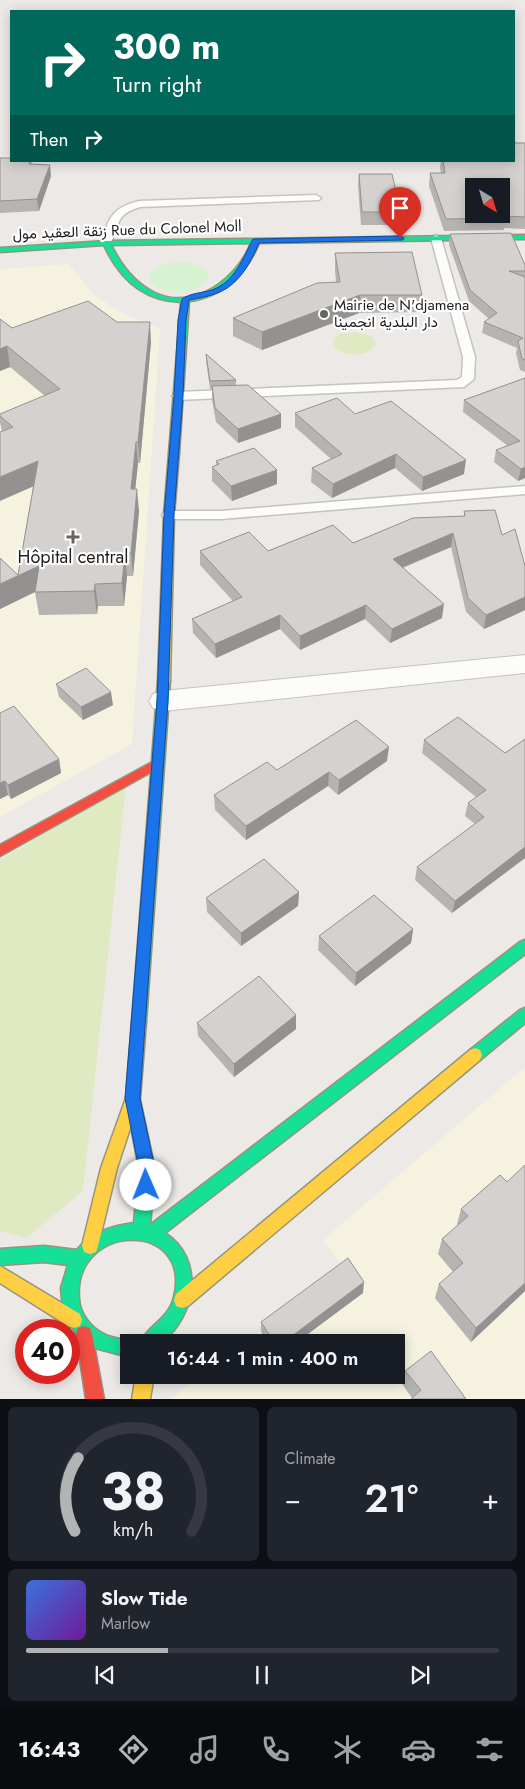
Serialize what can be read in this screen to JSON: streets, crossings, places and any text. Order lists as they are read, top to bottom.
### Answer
{
  "streets": {
    "street": ["زنقة العقيد مول Rue du Colonel Moll"]
  },
  "places": {
    "other": ["Mairie de N'djamena دار البلدية انجمينا"],
    "health": ["Hôpital central"]
  },
  "north": "bottom right",
  "page": {
    "turn": ["300 m", "Turn right"],
    "then": "Then",
    "limit": "40",
    "trip": "16:44 · 1 min · 400 m",
    "tile": "Climate",
    "heat": ["−", "21°", "+"],
    "song": ["Slow Tide", "Marlow"],
    "tabs": "16:43",
    "gauge": ["38", "km/h"]
  }
}
